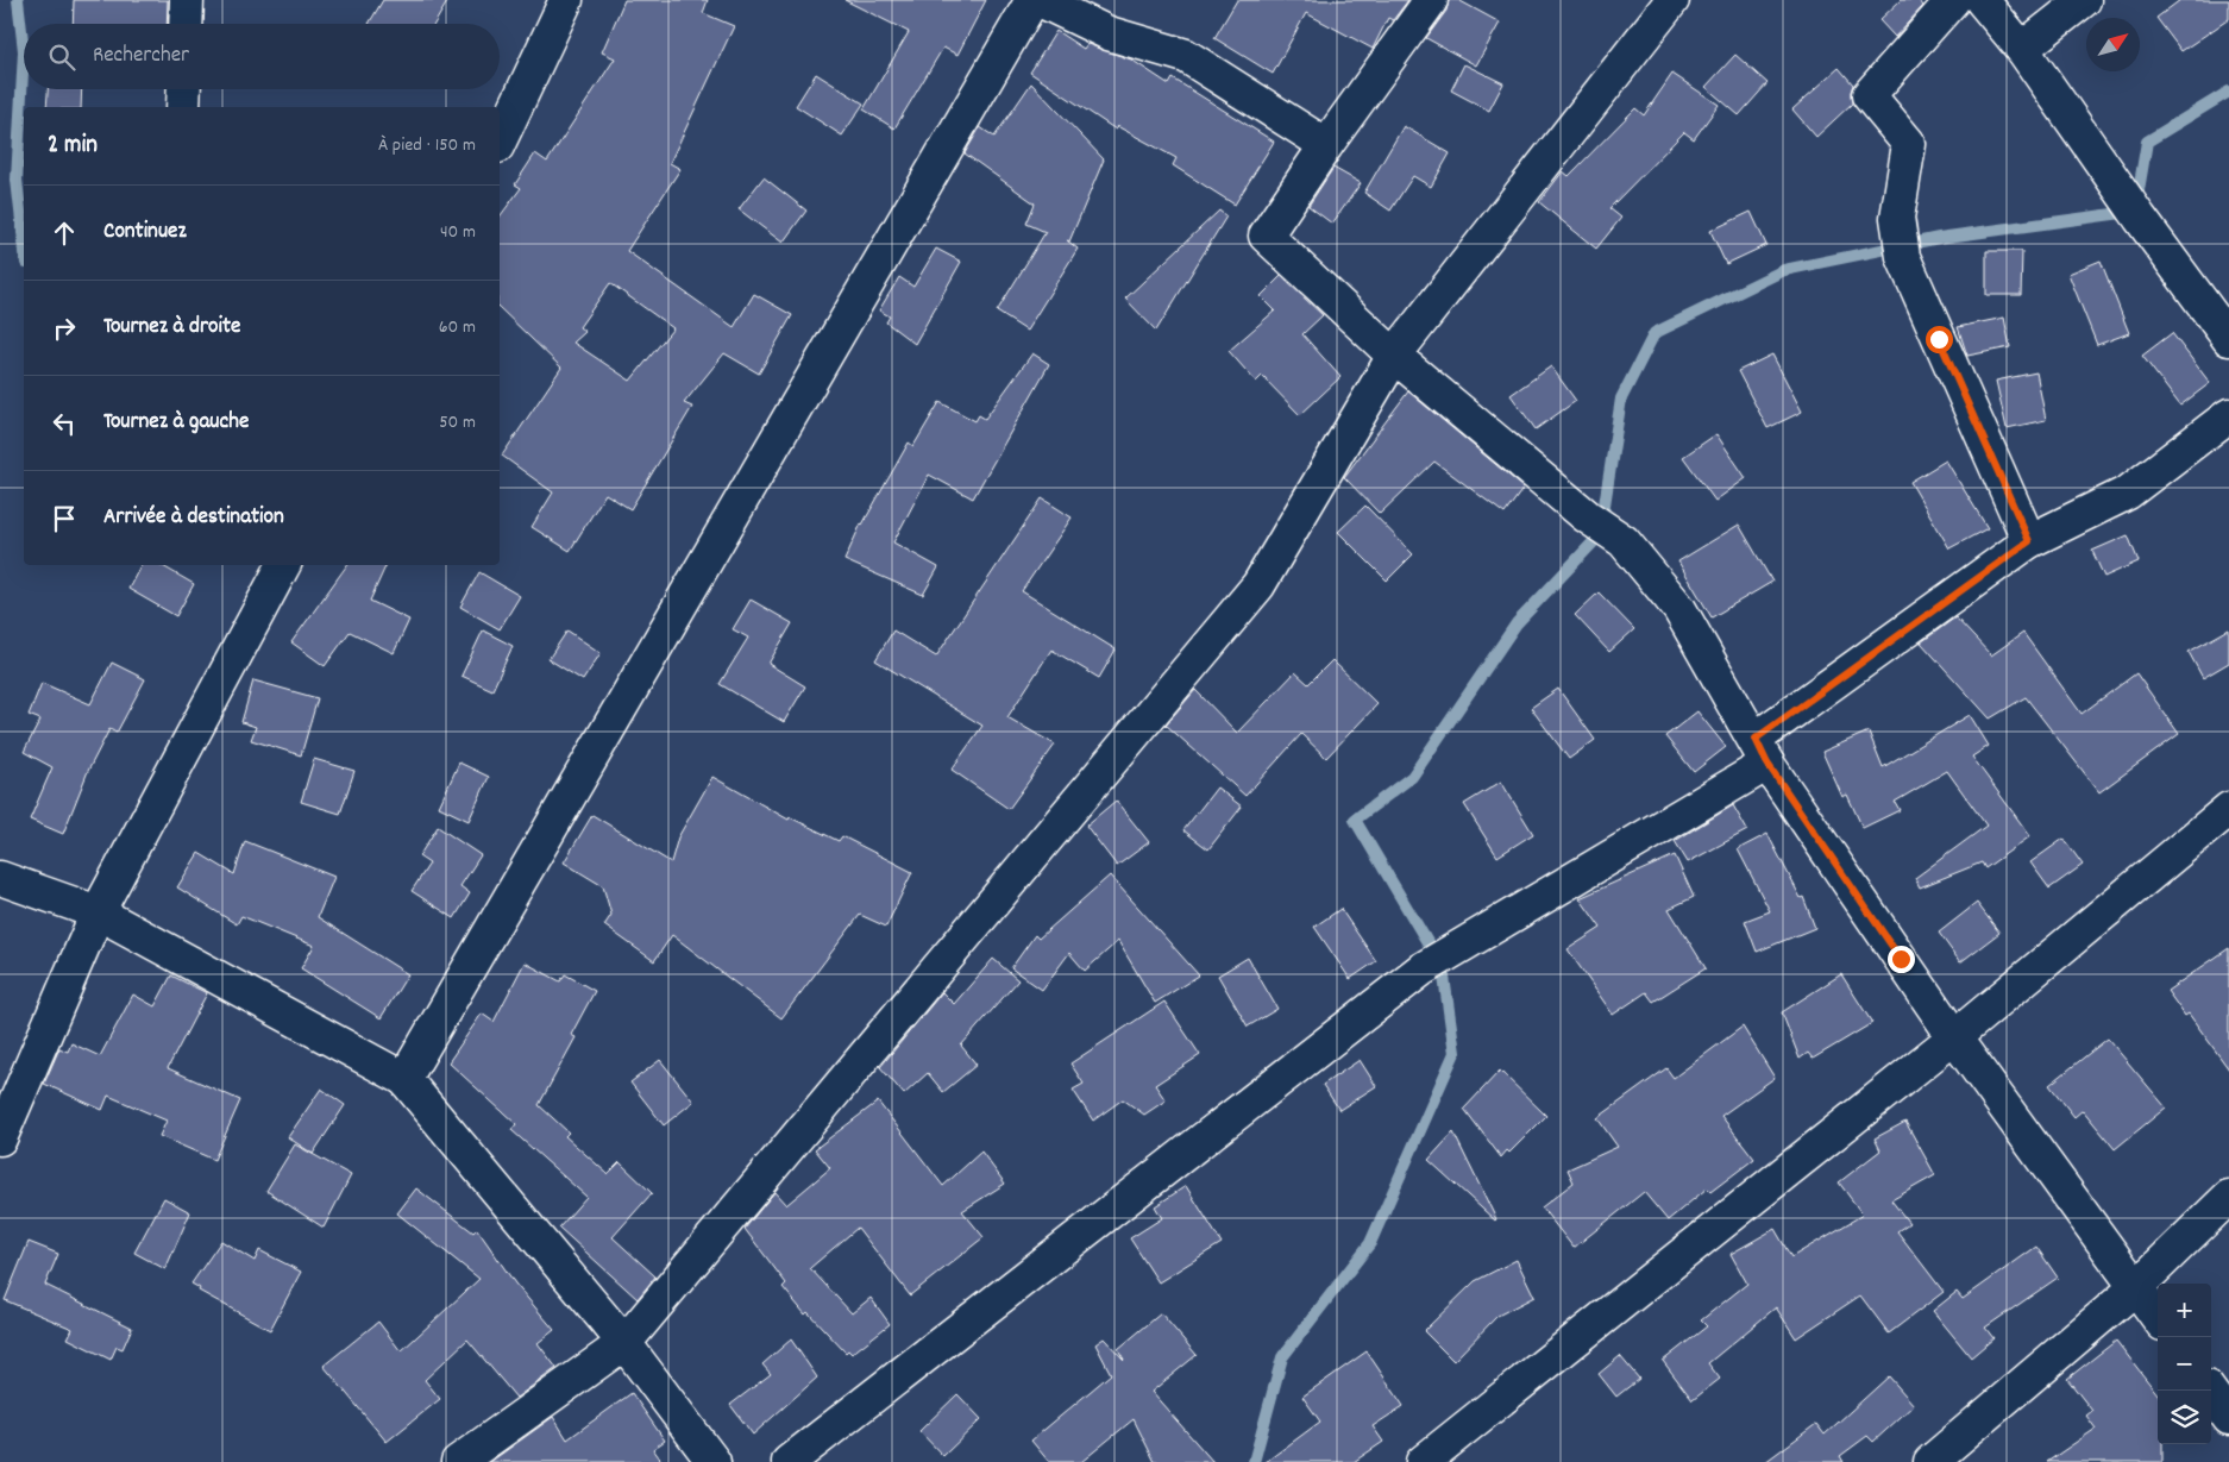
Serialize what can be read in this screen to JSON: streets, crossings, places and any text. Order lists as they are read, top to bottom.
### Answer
{
  "north": "top right",
  "page": {
    "search": "Rechercher",
    "heading": ["2 min", "À pied · 150 m"],
    "list": [
      ["Continuez", "40 m"],
      ["Tournez à droite", "60 m"],
      ["Tournez à gauche", "50 m"],
      "Arrivée à destination"
    ],
    "map_buttons": ["+", "−"]
  }
}
